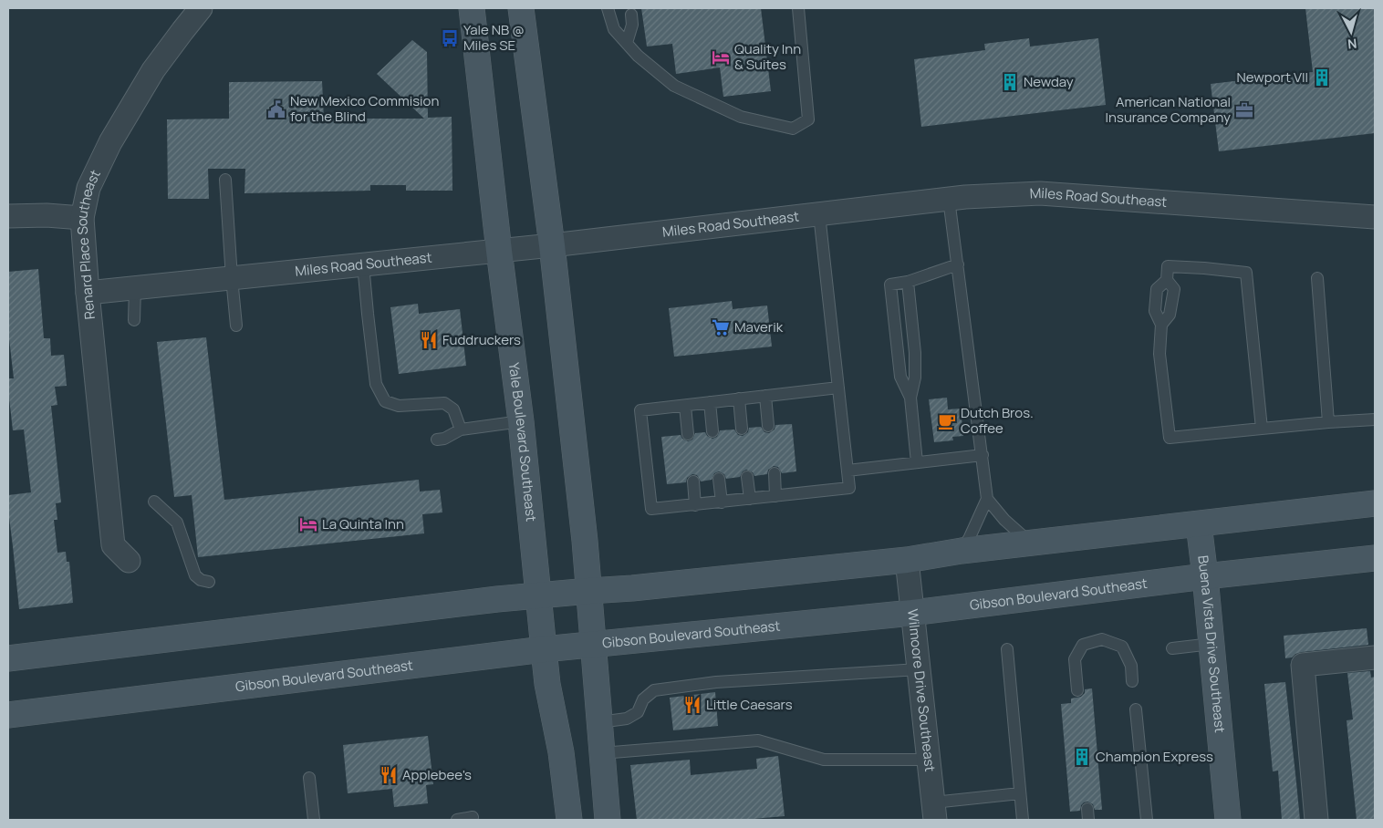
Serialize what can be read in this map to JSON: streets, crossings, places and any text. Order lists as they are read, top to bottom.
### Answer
{
  "streets": {
    "main road": ["Yale Boulevard Southeast", "Gibson Boulevard Southeast", "Buena Vista Drive Southeast"],
    "street": ["Miles Road Southeast", "Renard Place Southeast", "Wilmoore Drive Southeast"]
  },
  "crossings": [
    ["Miles Road Southeast", "Renard Place Southeast"],
    ["Miles Road Southeast", "Yale Boulevard Southeast"],
    ["Yale Boulevard Southeast", "Gibson Boulevard Southeast"],
    ["Gibson Boulevard Southeast", "Buena Vista Drive Southeast"],
    ["Gibson Boulevard Southeast", "Wilmoore Drive Southeast"]
  ],
  "places": {
    "bus stop": ["Yale NB @ Miles SE"],
    "hotel": ["Quality Inn & Suites", "La Quinta Inn"],
    "building": ["Newport VII", "Newday", "Champion Express"],
    "public building": ["New Mexico Commision for the Blind"],
    "office": ["American National Insurance Company"],
    "supermarket": ["Maverik"],
    "restaurant": ["Fuddruckers", "Little Caesars", "Applebee's"],
    "cafe": ["Dutch Bros. Coffee"]
  },
  "north": "bottom"
}
